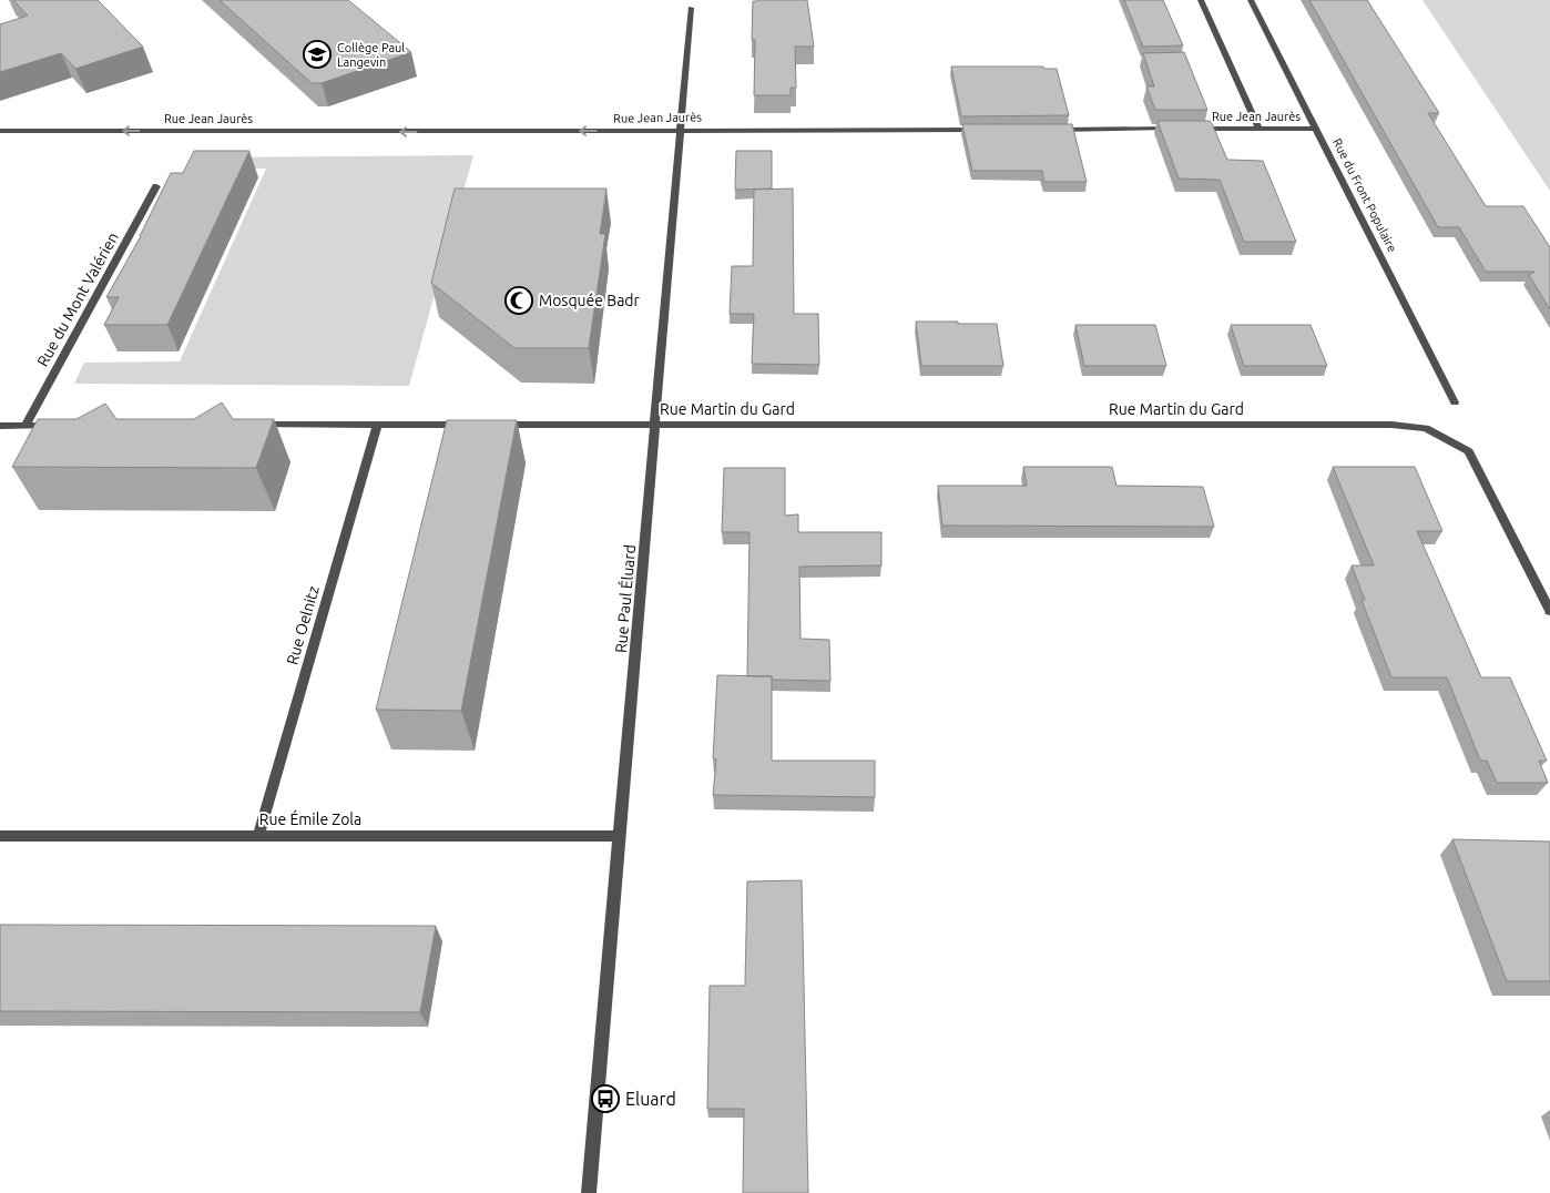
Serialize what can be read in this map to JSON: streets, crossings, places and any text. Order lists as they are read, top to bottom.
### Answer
{
  "streets": {
    "street": [
      "Rue Jean Jaurès",
      "Rue du Front Populaire",
      "Rue du Mont Valérien",
      "Rue Martin du Gard",
      "Rue Paul Éluard",
      "Rue Oelnitz",
      "Rue Émile Zola"
    ]
  },
  "crossings": [
    ["Rue Jean Jaurès", "Rue du Front Populaire"],
    ["Rue Jean Jaurès", "Rue Paul Éluard"],
    ["Rue Martin du Gard", "Rue Paul Éluard"],
    ["Rue Paul Éluard", "Rue Émile Zola"],
    ["Rue Oelnitz", "Rue Émile Zola"]
  ],
  "one_way": ["Rue Jean Jaurès"],
  "places": {
    "school or university": ["Collège Paul Langevin"],
    "mosque": ["Mosquée Badr"],
    "bus stop": ["Eluard"]
  }
}
